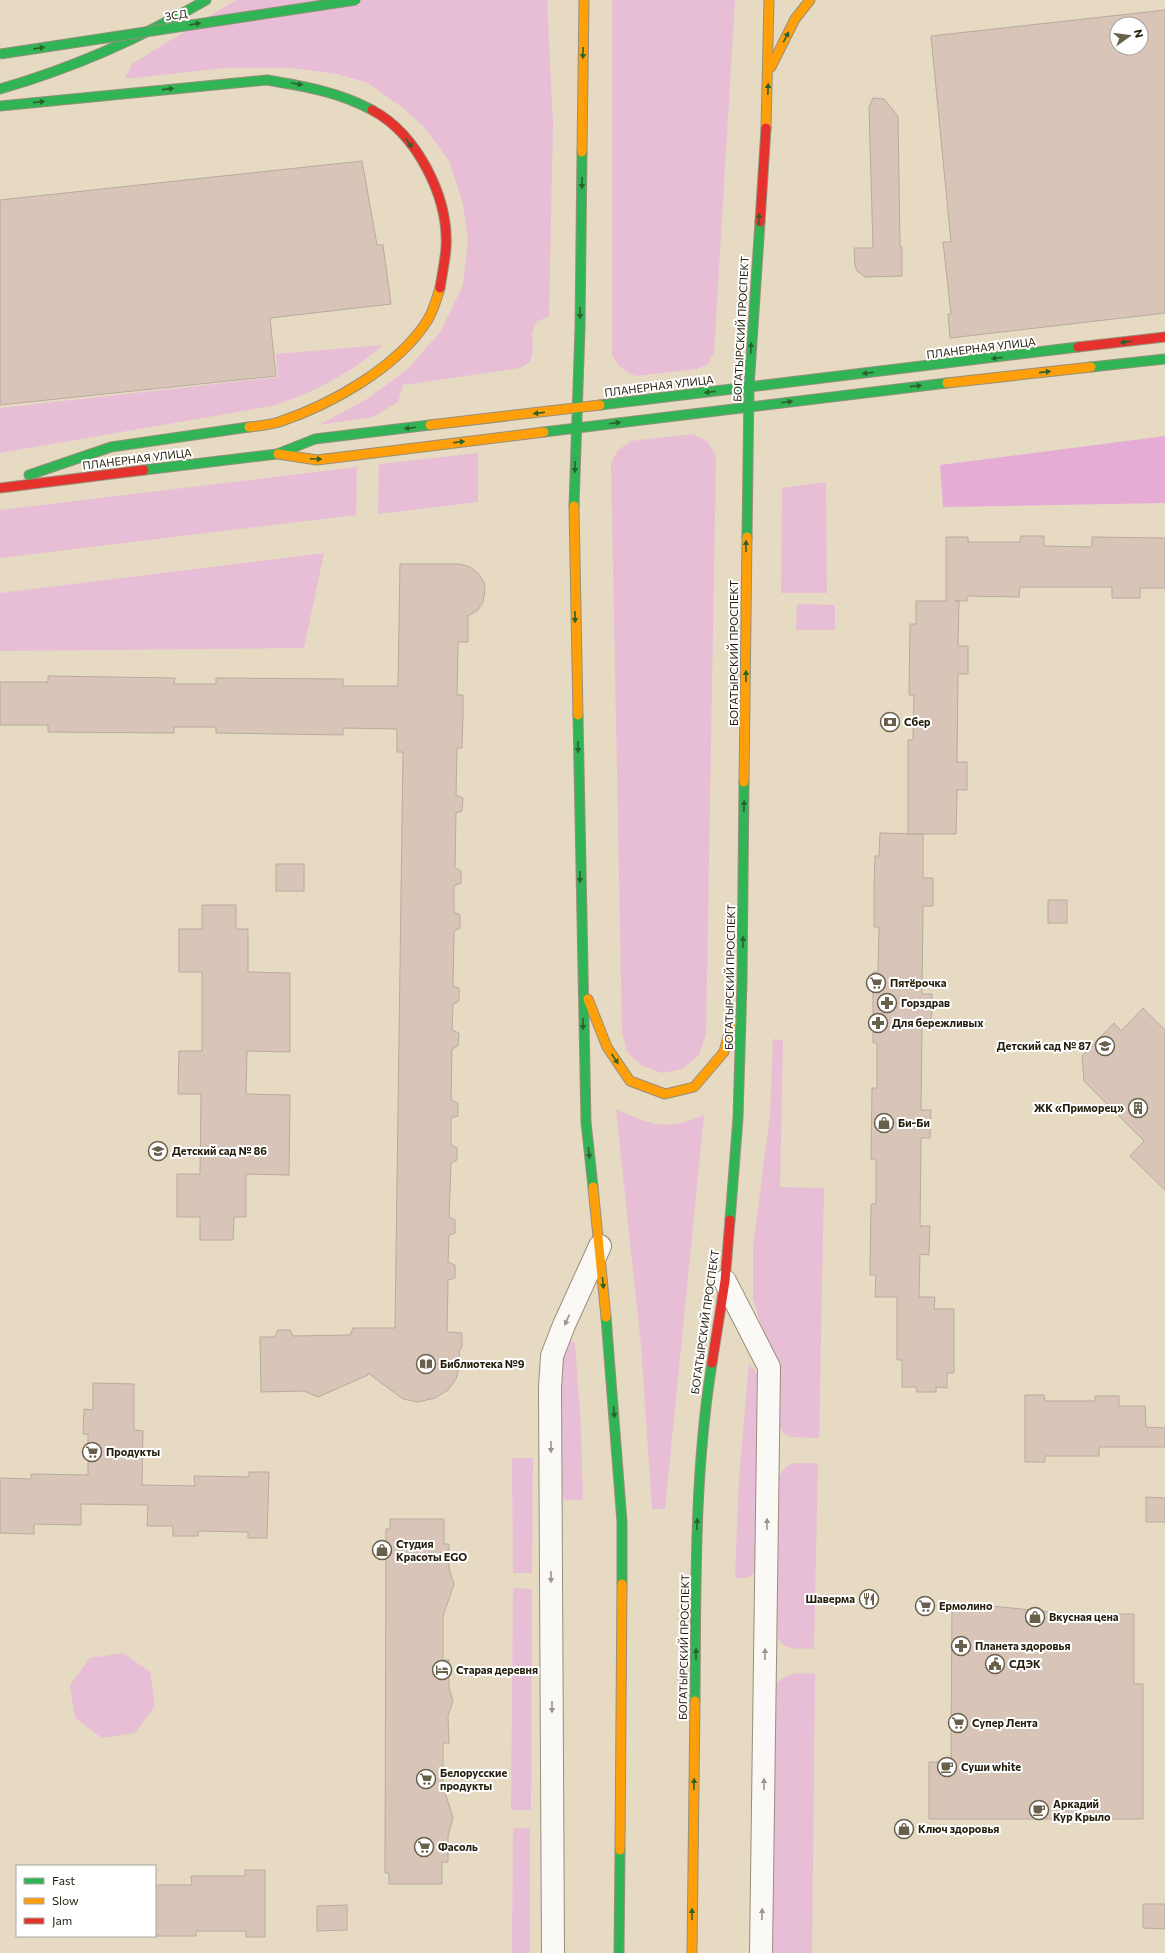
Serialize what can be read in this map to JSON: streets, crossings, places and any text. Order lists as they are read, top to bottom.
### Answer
{
  "streets": {
    "main road": ["ЗСД", "БОГАТЫРСКИЙ ПРОСПЕКТ", "ПЛАНЕРНАЯ УЛИЦА"]
  },
  "crossings": [
    ["БОГАТЫРСКИЙ ПРОСПЕКТ", "ПЛАНЕРНАЯ УЛИЦА"]
  ],
  "places": {
    "bank": ["Сбер"],
    "supermarket": [
      "Пятёрочка",
      "Продукты",
      "Ермолино",
      "Супер Лента",
      "Белорусские продукты",
      "Фасоль"
    ],
    "pharmacy": ["Горздрав", "Для бережливых", "Планета здоровья"],
    "school or university": ["Детский сад № 87", "Детский сад № 86"],
    "building": ["ЖК «Приморец»"],
    "shop": [
      "Би-Би",
      "Студия Красоты EGO",
      "Вкусная цена",
      "Ключ здоровья"
    ],
    "library": ["Библиотека №9"],
    "restaurant": ["Шаверма"],
    "public building": ["СДЭК"],
    "hotel": ["Старая деревня"],
    "cafe": ["Суши white", "Аркадий Кур Крыло"]
  },
  "legend": ["Fast", "Slow", "Jam"],
  "north": "right"
}
